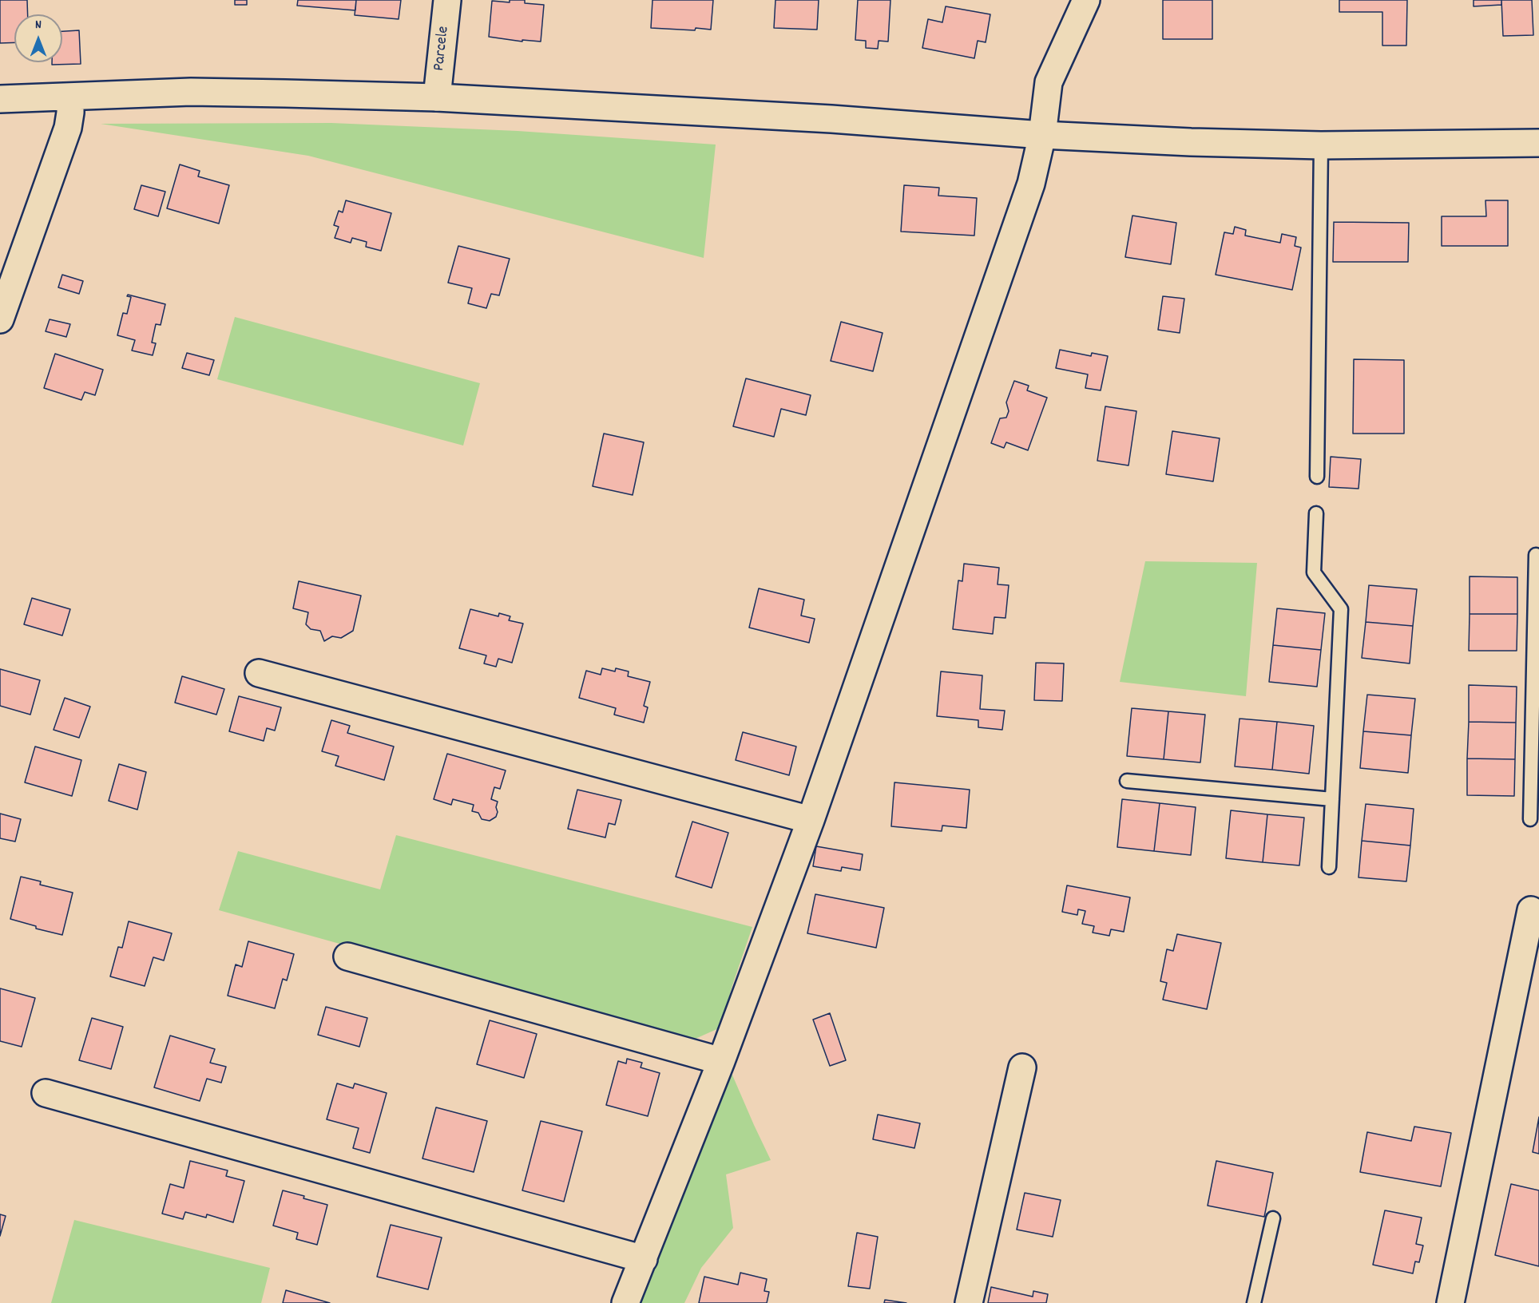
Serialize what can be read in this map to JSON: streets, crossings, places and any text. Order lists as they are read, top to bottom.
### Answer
{
  "streets": {
    "street": ["Parcele"]
  },
  "north": "top"
}
